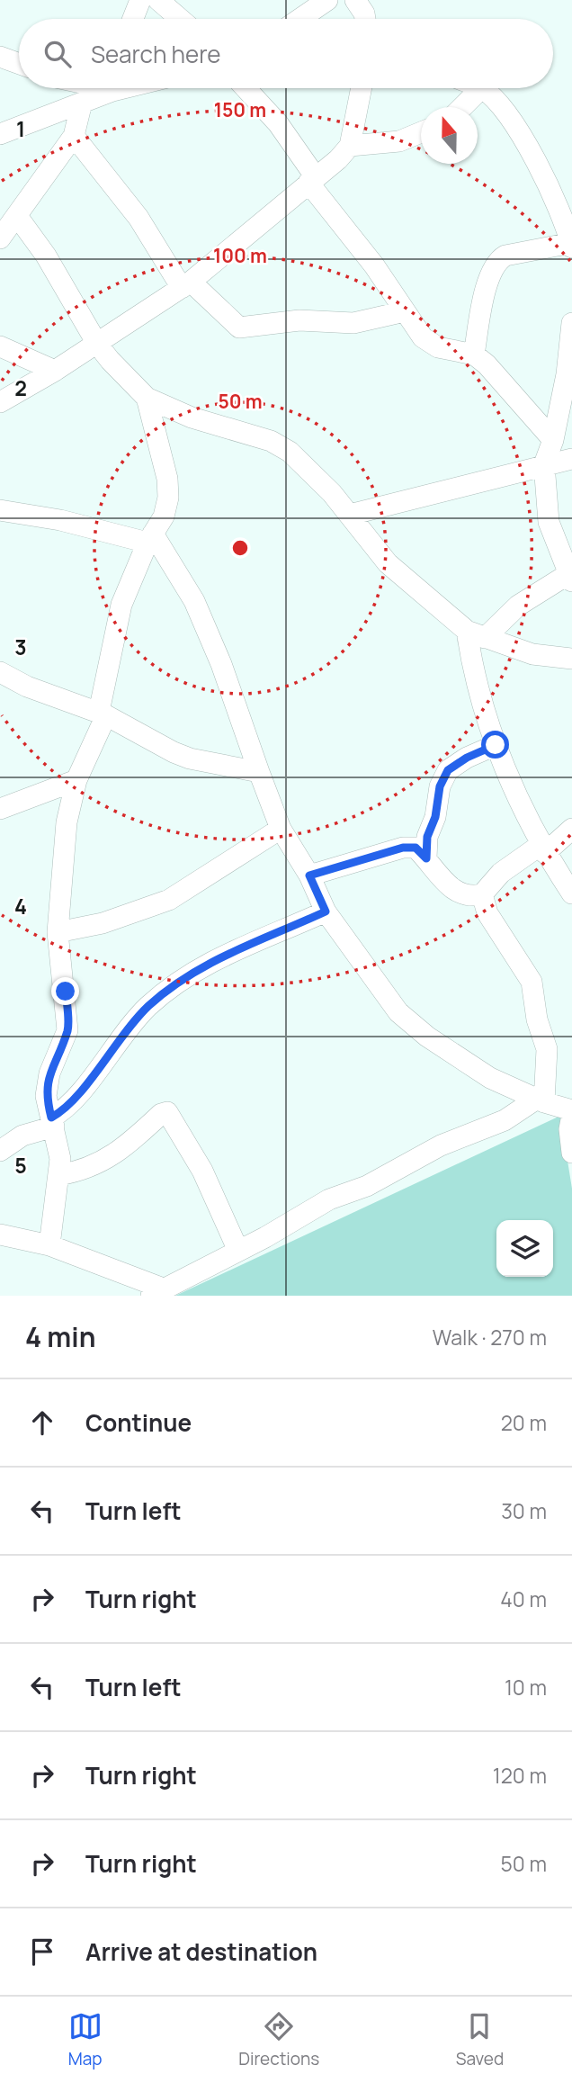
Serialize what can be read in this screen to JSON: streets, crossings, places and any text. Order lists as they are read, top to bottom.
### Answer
{
  "north": "top",
  "page": {
    "search": "Search here",
    "heading": ["4 min", "Walk · 270 m"],
    "list": [
      ["Continue", "20 m"],
      ["Turn left", "30 m"],
      ["Turn right", "40 m"],
      ["Turn left", "10 m"],
      ["Turn right", "120 m"],
      ["Turn right", "50 m"],
      "Arrive at destination"
    ],
    "nav": ["Map", "Directions", "Saved"]
  },
  "grid": {
    "rows": [
      "1",
      "2",
      "3",
      "4",
      "5"
    ]
  },
  "rings": ["150 m", "100 m", "50 m"]
}
